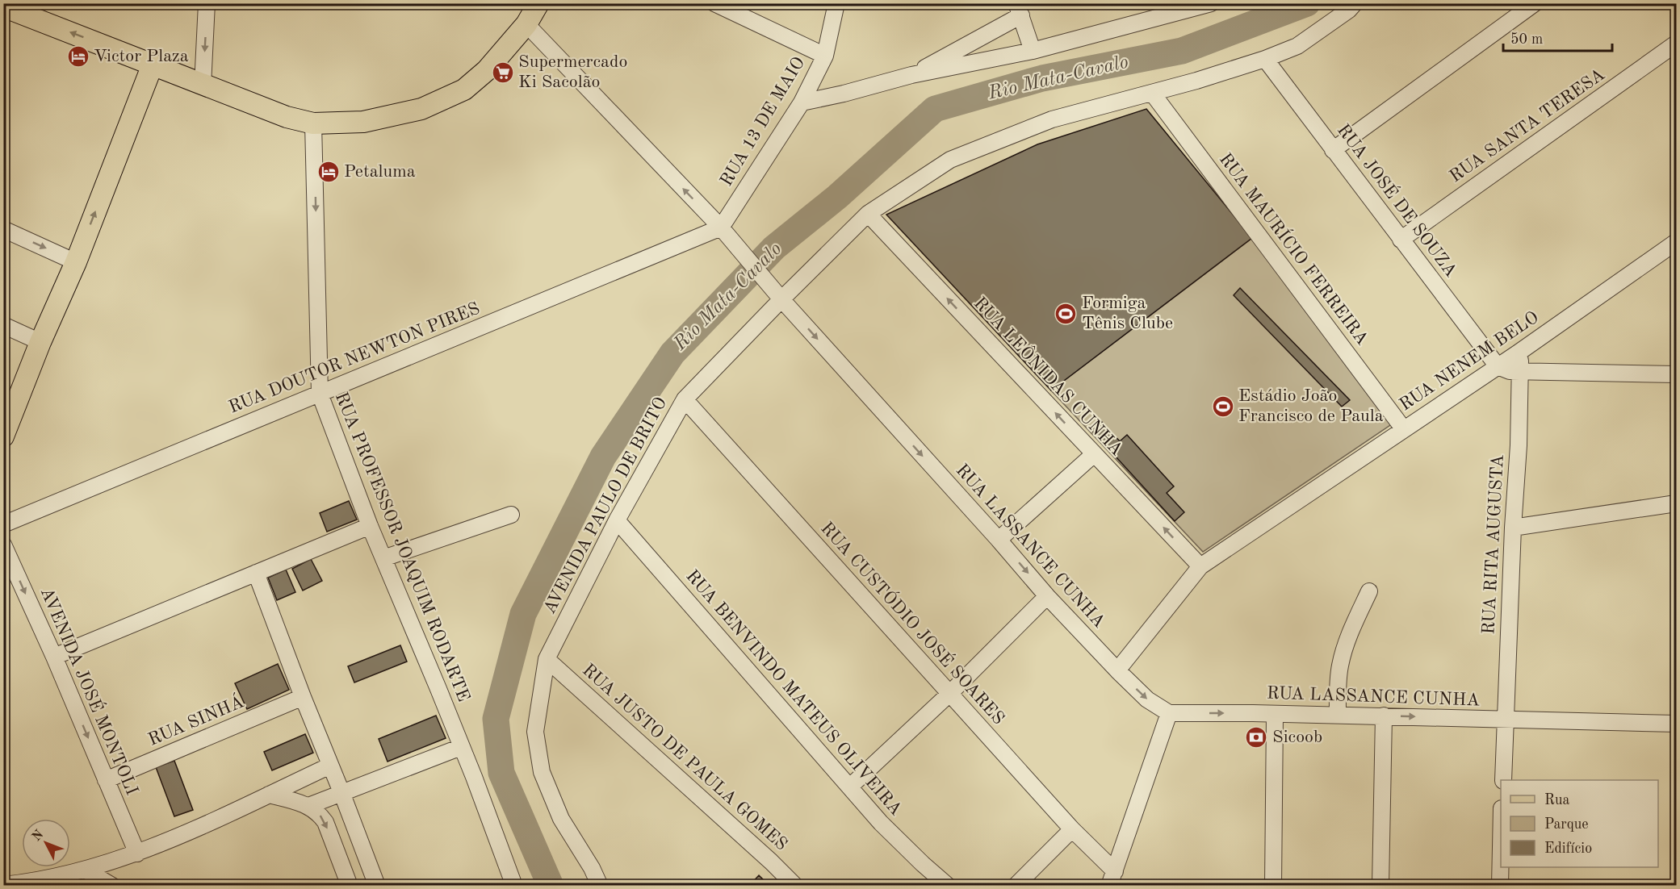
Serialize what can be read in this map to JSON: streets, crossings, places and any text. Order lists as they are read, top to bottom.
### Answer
{
  "streets": {
    "street": [
      "RUA 13 DE MAIO",
      "RUA SANTA TERESA",
      "RUA JOSÉ DE SOUZA",
      "RUA MAURÍCIO FERREIRA",
      "RUA DOUTOR NEWTON PIRES",
      "RUA NENEM BELO",
      "RUA LEÔNIDAS CUNHA",
      "AVENIDA PAULO DE BRITO",
      "RUA RITA AUGUSTA",
      "RUA LASSANCE CUNHA",
      "RUA PROFESSOR JOAQUIM RODARTE",
      "RUA CUSTÓDIO JOSÉ SOARES",
      "AVENIDA JOSÉ MONTOLI",
      "RUA BENVINDO MATEUS OLIVEIRA",
      "RUA SINHÁ",
      "RUA JUSTO DE PAULA GOMES"
    ]
  },
  "crossings": [
    ["RUA 13 DE MAIO", "RUA DOUTOR NEWTON PIRES"],
    ["RUA 13 DE MAIO", "RUA LASSANCE CUNHA"],
    ["RUA SANTA TERESA", "RUA JOSÉ DE SOUZA"],
    ["RUA JOSÉ DE SOUZA", "RUA NENEM BELO"],
    ["RUA JOSÉ DE SOUZA", "AVENIDA PAULO DE BRITO"],
    ["RUA MAURÍCIO FERREIRA", "RUA NENEM BELO"],
    ["RUA MAURÍCIO FERREIRA", "AVENIDA PAULO DE BRITO"],
    ["RUA DOUTOR NEWTON PIRES", "RUA LASSANCE CUNHA"],
    ["RUA DOUTOR NEWTON PIRES", "RUA PROFESSOR JOAQUIM RODARTE"],
    ["RUA NENEM BELO", "RUA LEÔNIDAS CUNHA"],
    ["RUA NENEM BELO", "RUA RITA AUGUSTA"],
    ["RUA NENEM BELO", "RUA LASSANCE CUNHA"],
    ["RUA LEÔNIDAS CUNHA", "AVENIDA PAULO DE BRITO"],
    ["AVENIDA PAULO DE BRITO", "RUA LASSANCE CUNHA"],
    ["AVENIDA PAULO DE BRITO", "RUA CUSTÓDIO JOSÉ SOARES"],
    ["AVENIDA PAULO DE BRITO", "RUA BENVINDO MATEUS OLIVEIRA"],
    ["AVENIDA PAULO DE BRITO", "RUA JUSTO DE PAULA GOMES"],
    ["RUA RITA AUGUSTA", "RUA LASSANCE CUNHA"],
    ["AVENIDA JOSÉ MONTOLI", "RUA SINHÁ"]
  ],
  "one_way": ["RUA LEÔNIDAS CUNHA", "AVENIDA JOSÉ MONTOLI"],
  "water": ["Rio Mata-Cavalo"],
  "places": {
    "hotel": ["Victor Plaza", "Petaluma"],
    "supermarket": ["Supermercado Ki Sacolão"],
    "sports": ["Formiga Tênis Clube", "Estádio João Francisco de Paula"],
    "bank": ["Sicoob"]
  },
  "legend": ["Rua", "Parque", "Edifício"],
  "scale_bar": "50 m",
  "north": "top left"
}
